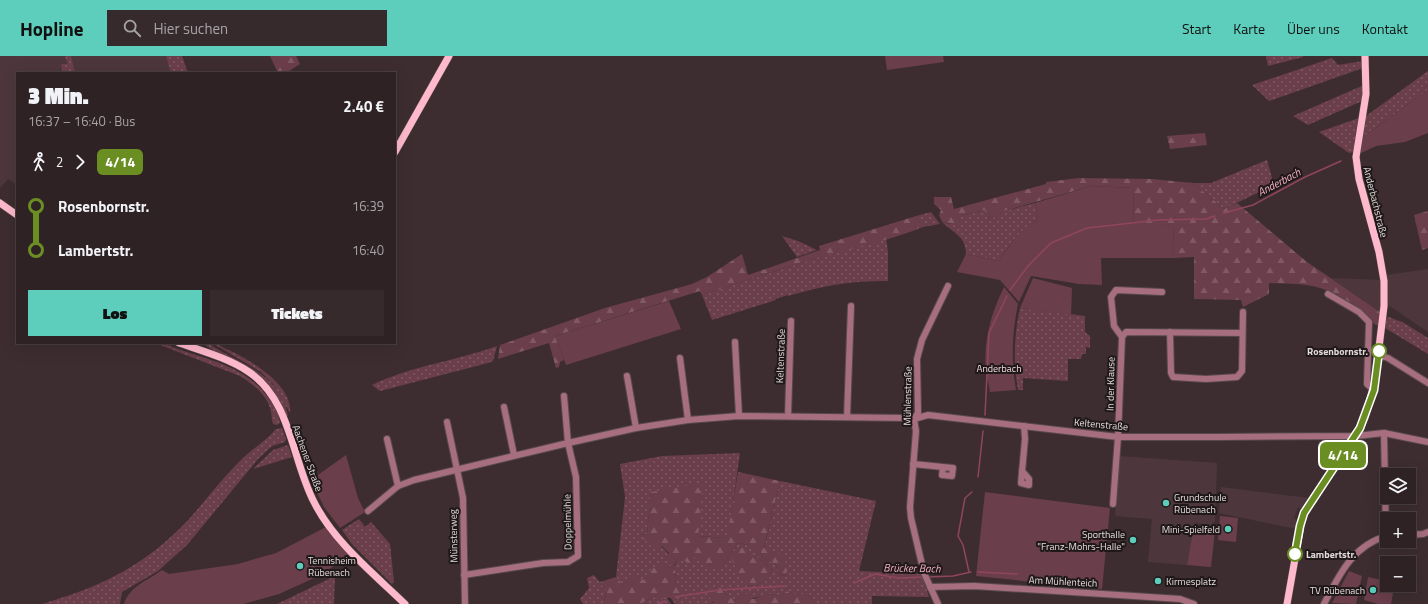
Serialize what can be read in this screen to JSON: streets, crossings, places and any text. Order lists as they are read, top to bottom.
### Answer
{
  "streets": {
    "main road": ["Anderbachstraße", "Aachener Straße"],
    "street": [
      "Keltenstraße",
      "In der Klause",
      "Mühlenstraße",
      "Doppelmühle",
      "Münsterweg",
      "Am Mühlenteich"
    ]
  },
  "crossings": [
    ["Anderbachstraße", "Keltenstraße"],
    ["Keltenstraße", "In der Klause"],
    ["Keltenstraße", "Mühlenstraße"],
    ["Keltenstraße", "Doppelmühle"],
    ["Keltenstraße", "Münsterweg"],
    ["Mühlenstraße", "Am Mühlenteich"],
    ["Doppelmühle", "Münsterweg"]
  ],
  "water": ["Anderbach", "Brücker Bach"],
  "parks": ["Anderbach"],
  "places": [
    "Rosenbornstr.",
    "Grundschule Rübenach",
    "Mini-Spielfeld",
    "Sporthalle \"Franz-Mohrs-Halle\"",
    "Lambertstr.",
    "Tennisheim Rübenach",
    "Kirmesplatz",
    "TV Rübenach"
  ],
  "lines": ["bus line 4/14"],
  "page": {
    "header": "Hopline",
    "search": "Hier suchen",
    "nav": [
      "Start",
      "Karte",
      "Über uns",
      "Kontakt"
    ],
    "on_map": "4/14",
    "heading": ["3 Min.", "16:37 – 16:40 · Bus", "2.40 €"],
    "legs": ["2", "4/14"],
    "list": [
      {
        "name": "Rosenbornstr.",
        "value": "16:39"
      },
      {
        "name": "Lambertstr.",
        "value": "16:40"
      }
    ],
    "buttons": ["Los", "Tickets"],
    "map_buttons": ["+", "−"]
  }
}
